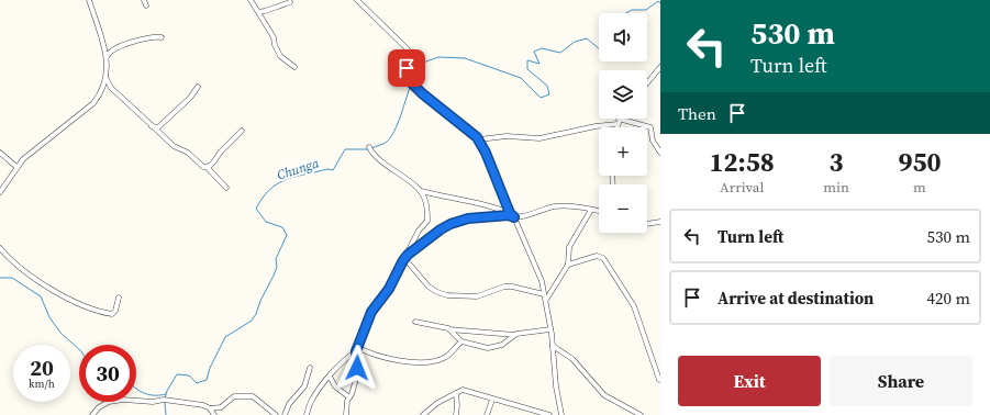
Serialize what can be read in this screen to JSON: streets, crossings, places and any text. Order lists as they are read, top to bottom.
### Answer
{
  "water": ["Chunga"],
  "page": {
    "turn": ["530 m", "Turn left"],
    "map_buttons": ["+", "−"],
    "then": "Then",
    "eta": [
      "12:58",
      "Arrival",
      "3",
      "min",
      "950",
      "m"
    ],
    "list": [
      {
        "name": "Turn left",
        "value": "530 m"
      },
      {
        "name": "Arrive at destination",
        "value": "420 m"
      }
    ],
    "speed": "20 km/h",
    "limit": "30",
    "buttons": ["Exit", "Share"]
  }
}
